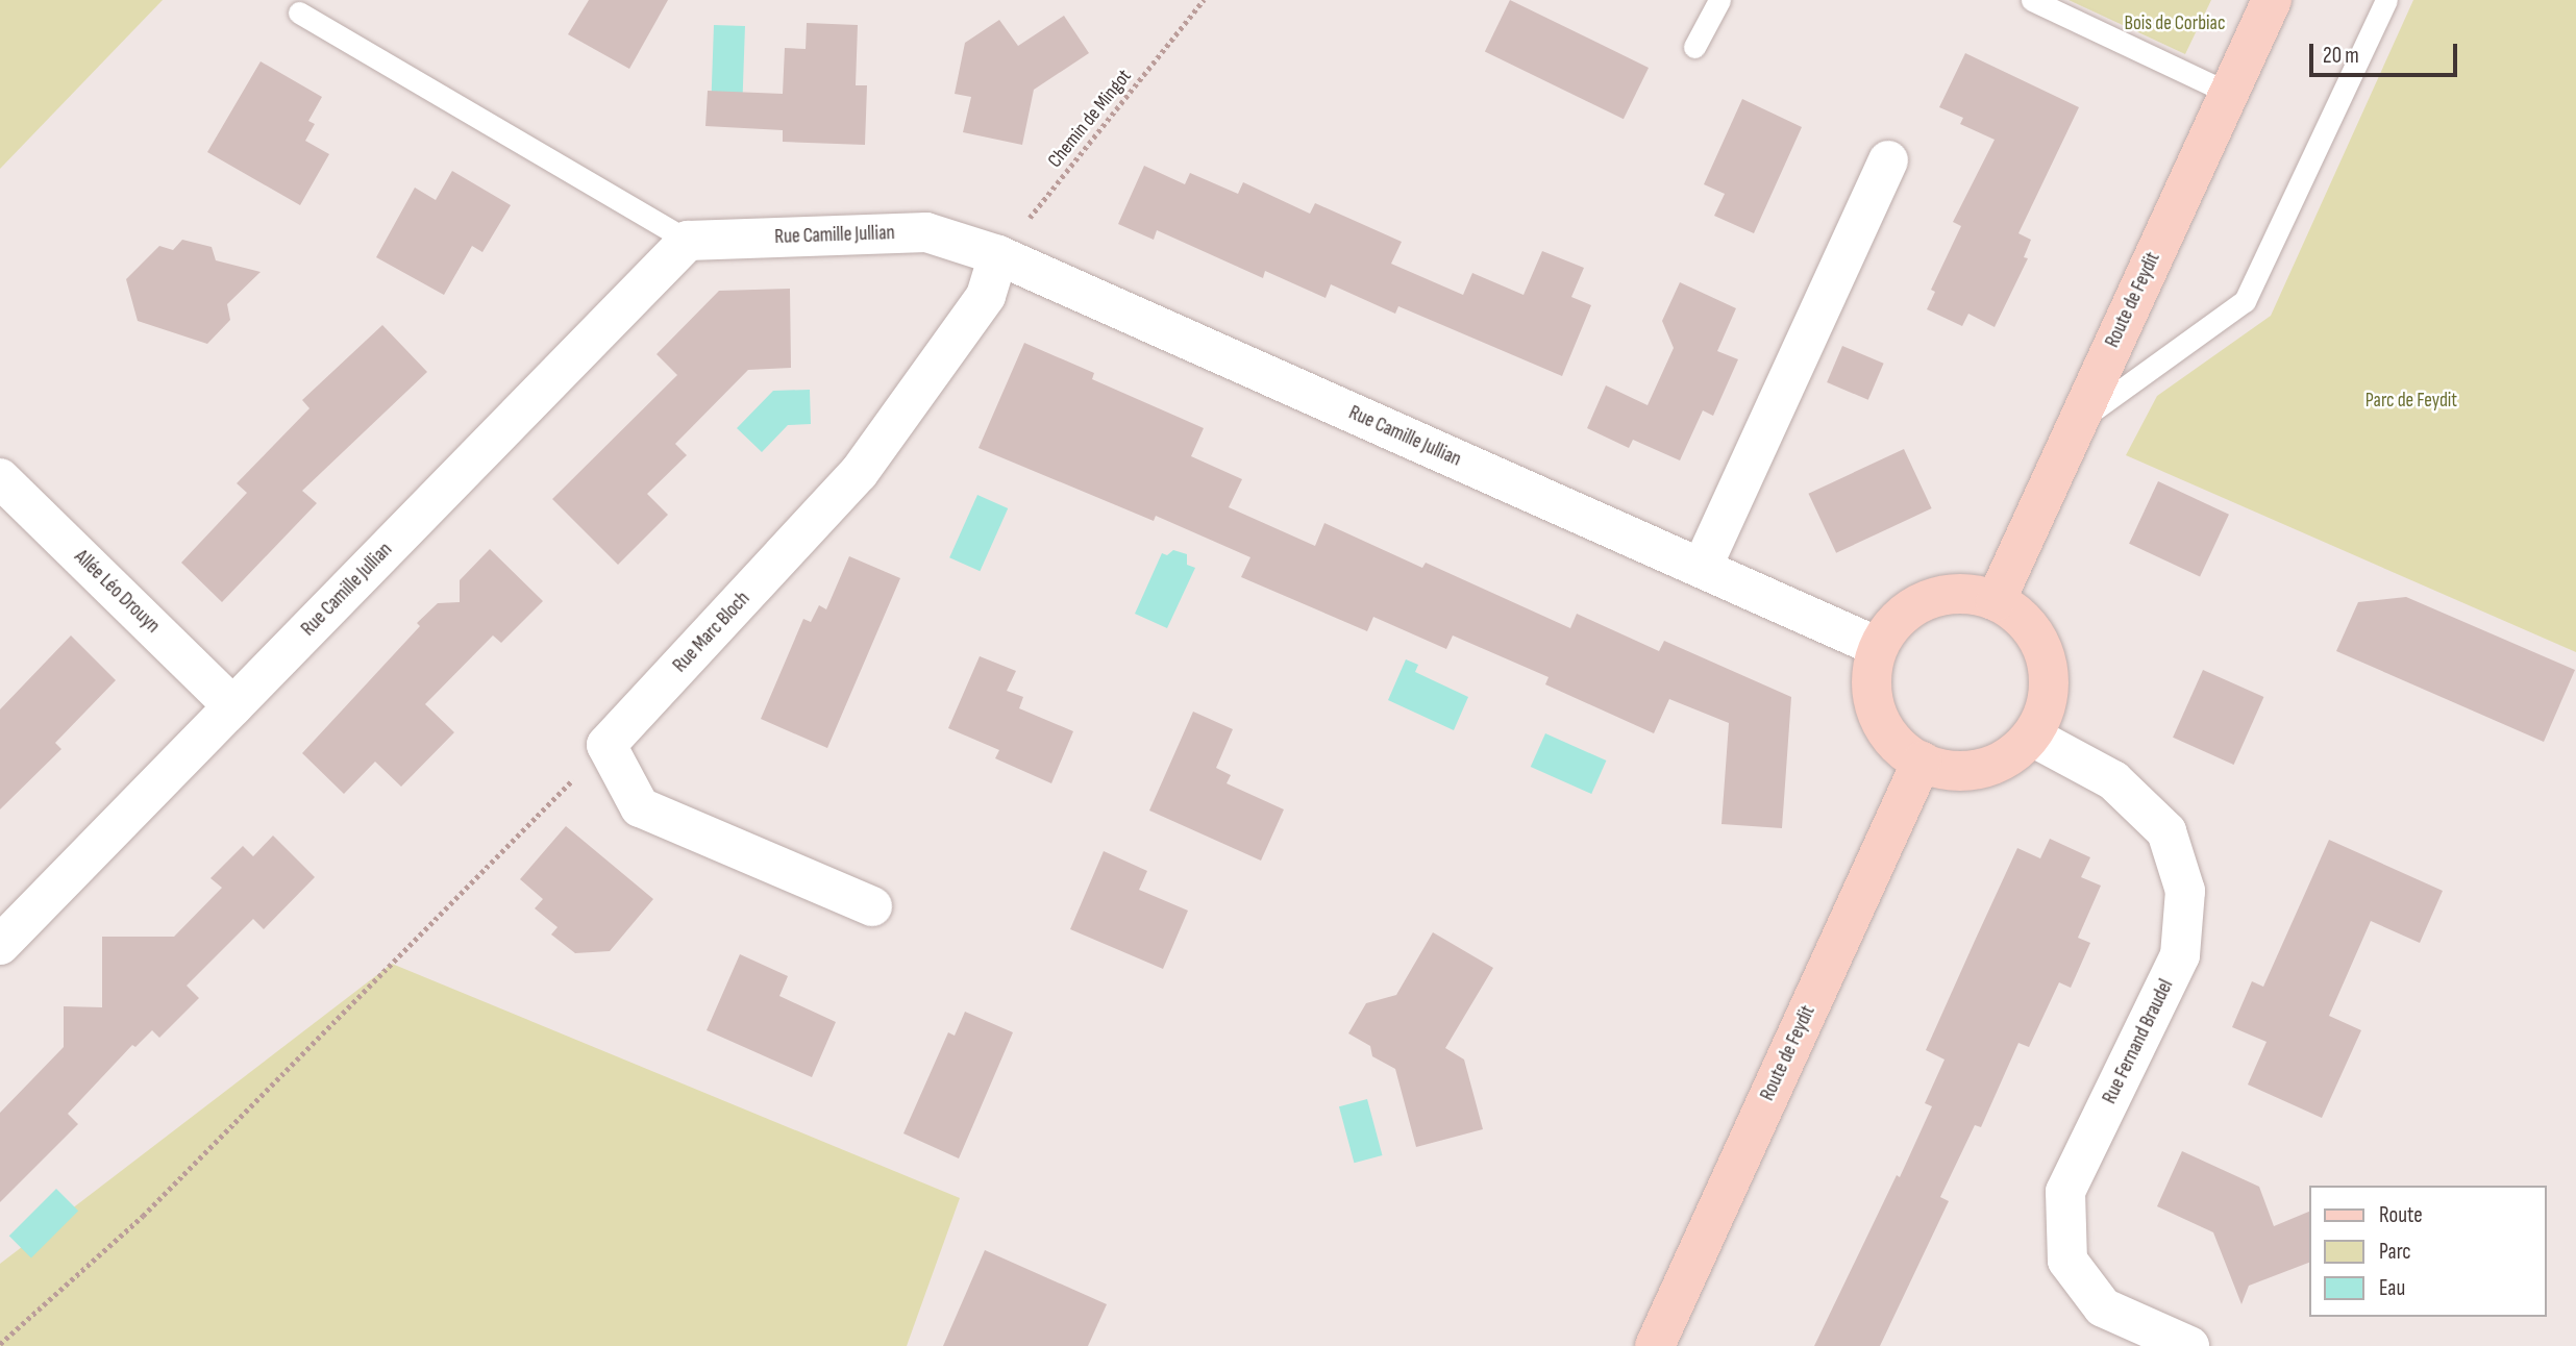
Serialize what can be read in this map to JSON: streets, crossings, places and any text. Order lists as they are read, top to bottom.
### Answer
{
  "streets": {
    "street": [
      "Rue Camille Jullian",
      "Route de Feydit",
      "Allée Léo Drouyn",
      "Rue Marc Bloch",
      "Rue Fernand Braudel"
    ],
    "path": ["Chemin de Mingot"]
  },
  "crossings": [
    ["Chemin de Mingot", "Rue Camille Jullian"],
    ["Chemin de Mingot", "Rue Marc Bloch"],
    ["Rue Camille Jullian", "Route de Feydit"],
    ["Rue Camille Jullian", "Allée Léo Drouyn"],
    ["Rue Camille Jullian", "Rue Marc Bloch"],
    ["Rue Camille Jullian", "Rue Fernand Braudel"],
    ["Route de Feydit", "Rue Fernand Braudel"]
  ],
  "parks": ["Bois de Corbiac", "Parc de Feydit"],
  "legend": ["Route", "Parc", "Eau"],
  "scale_bar": "20 m"
}
